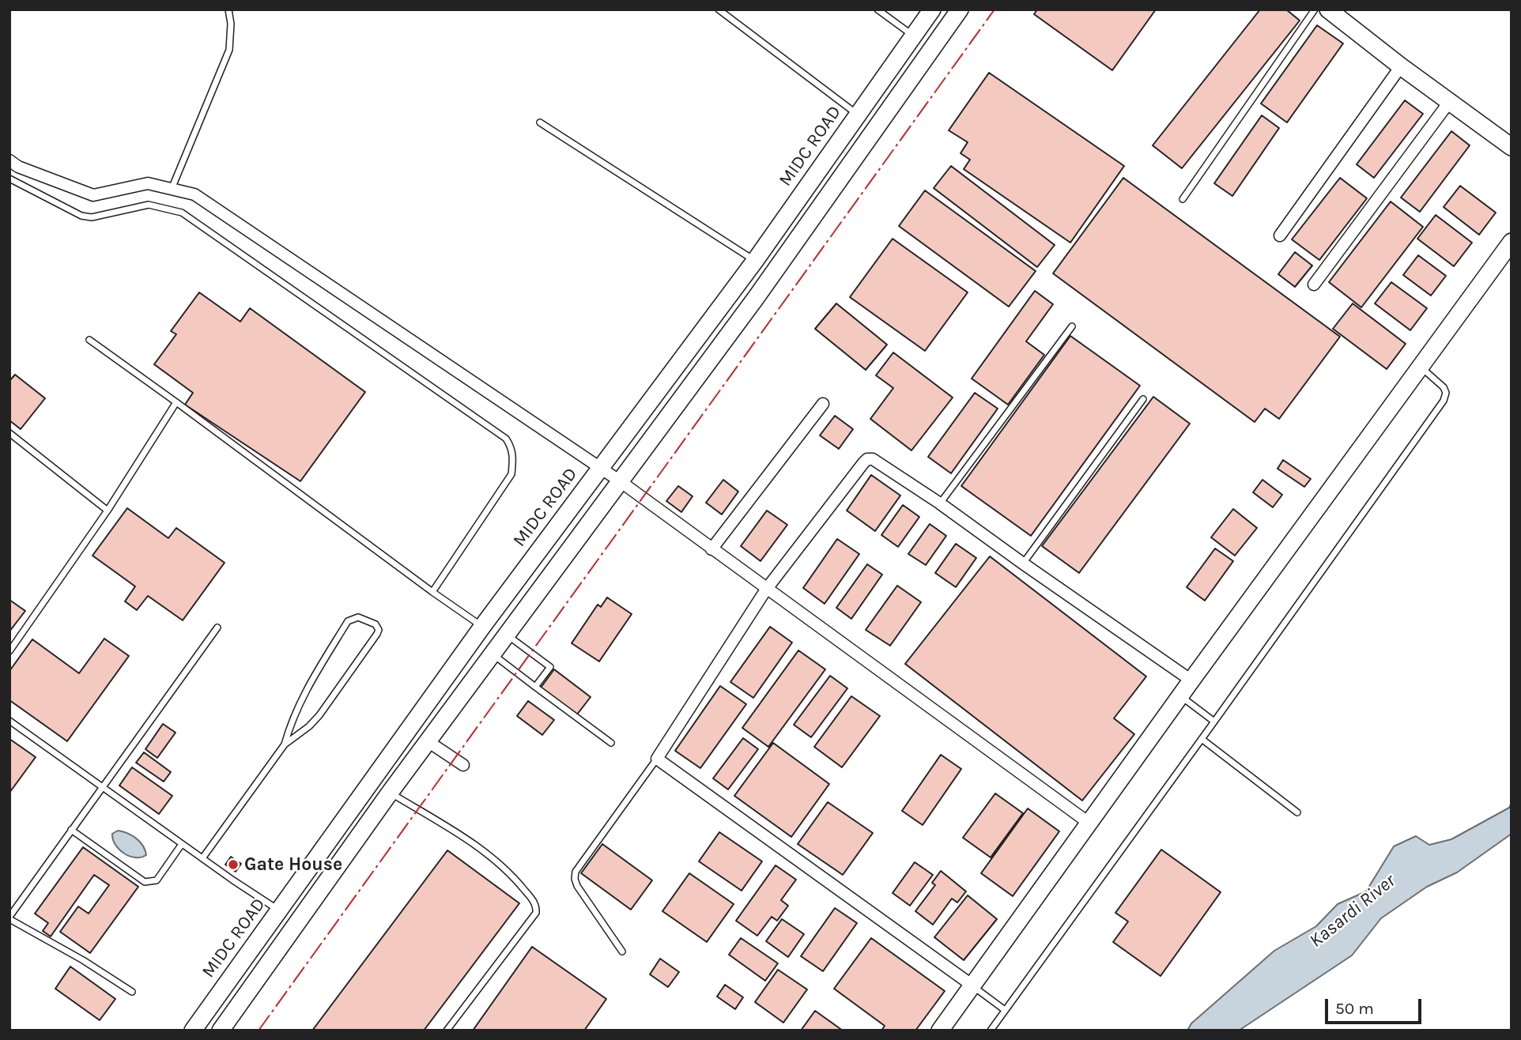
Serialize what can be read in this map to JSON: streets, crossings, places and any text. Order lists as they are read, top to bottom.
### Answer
{
  "streets": {
    "main road": ["MIDC ROAD"]
  },
  "water": ["Kasardi River"],
  "places": ["Gate House"],
  "scale_bar": "50 m"
}
